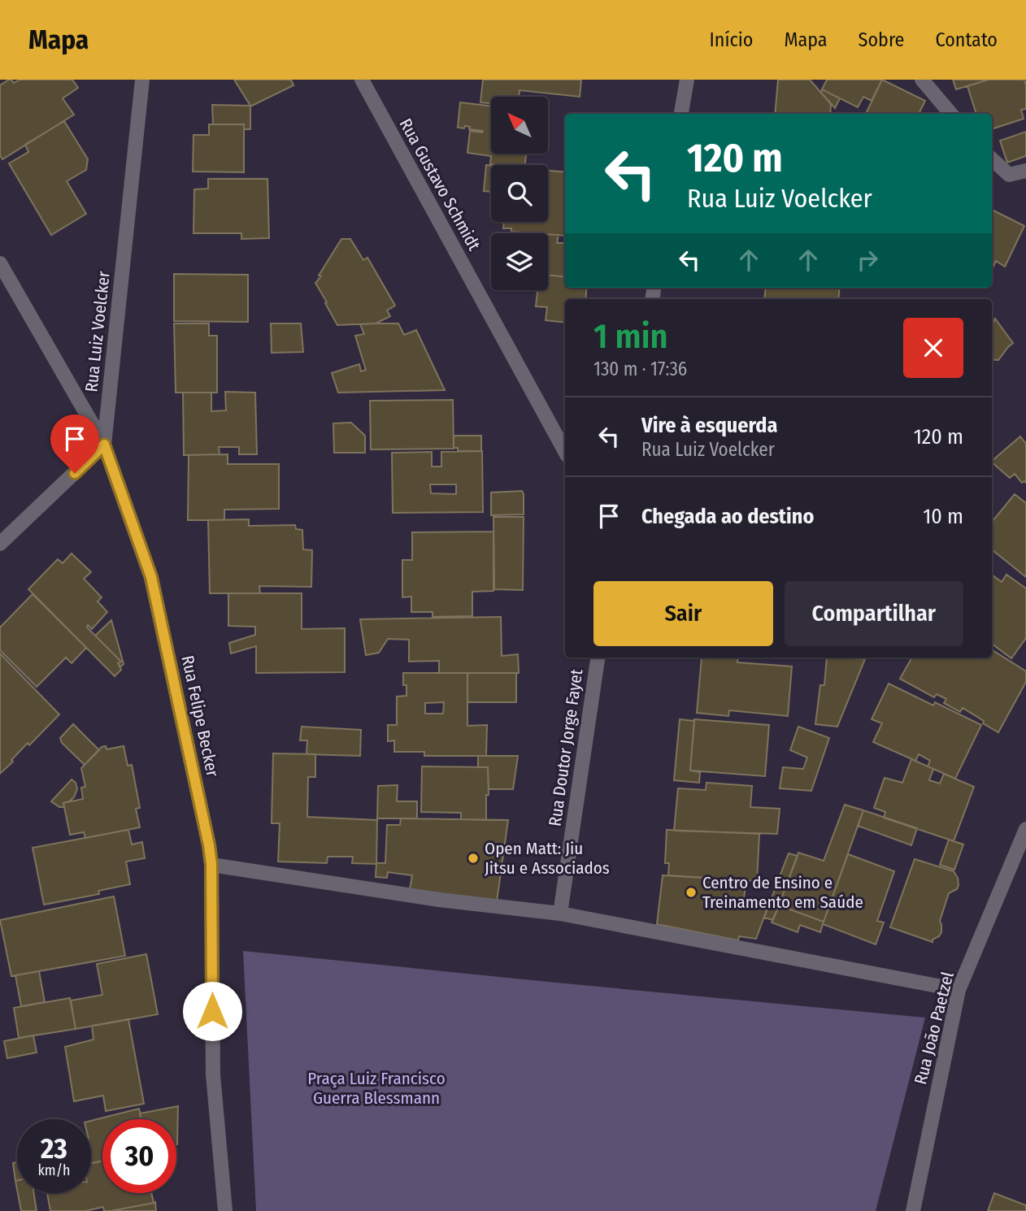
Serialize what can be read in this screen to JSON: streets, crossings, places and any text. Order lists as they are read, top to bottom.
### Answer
{
  "streets": {
    "street": [
      "Rua Gustavo Schmidt",
      "Rua Luiz Voelcker",
      "Rua Felipe Becker",
      "Rua Doutor Jorge Fayet",
      "Rua João Paetzel"
    ]
  },
  "crossings": [
    ["Rua Luiz Voelcker", "Rua Felipe Becker"]
  ],
  "parks": ["Praça Luiz Francisco Guerra Blessmann"],
  "places": ["Open Matt: Jiu Jitsu e Associados", "Centro de Ensino e Treinamento em Saúde"],
  "north": "top left",
  "page": {
    "header": "Mapa",
    "nav": [
      "Início",
      "Mapa",
      "Sobre",
      "Contato"
    ],
    "turn": ["120 m", "Rua Luiz Voelcker"],
    "heading": ["1 min", "130 m · 17:36"],
    "list": [
      {
        "name": "Vire à esquerda",
        "note": "Rua Luiz Voelcker",
        "value": "120 m"
      },
      {
        "name": "Chegada ao destino",
        "value": "10 m"
      }
    ],
    "buttons": ["Sair", "Compartilhar"],
    "speed": "23 km/h",
    "limit": "30"
  }
}
